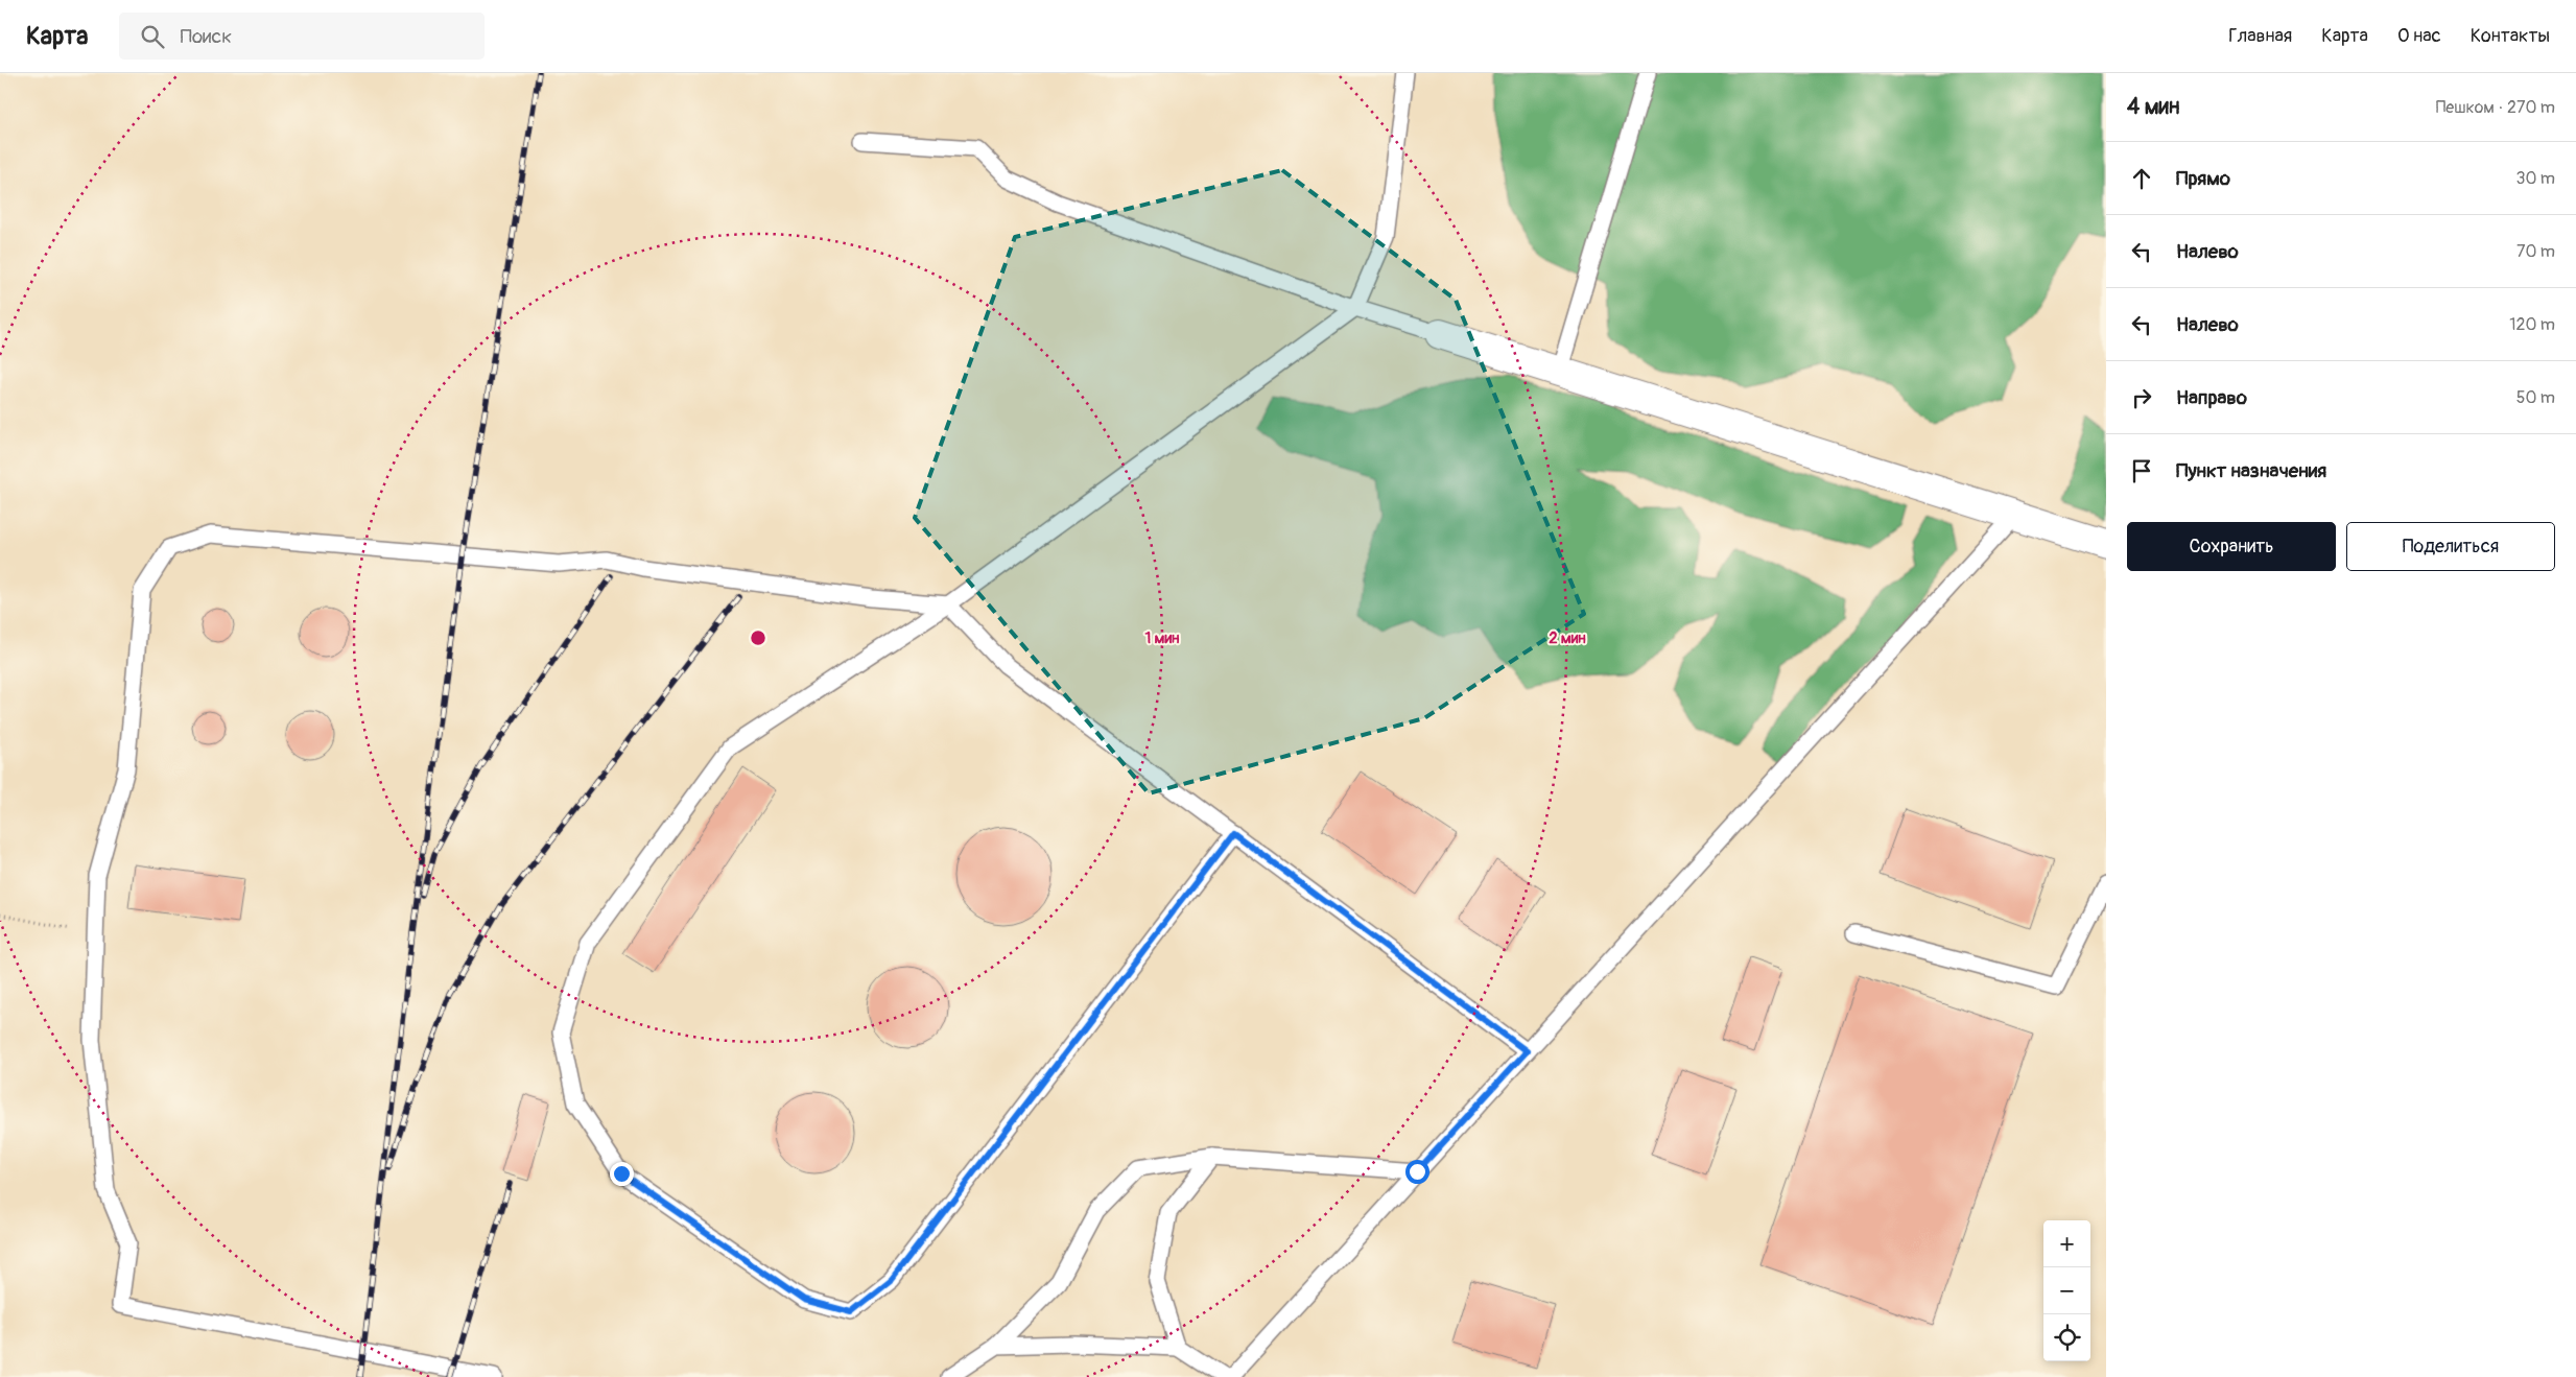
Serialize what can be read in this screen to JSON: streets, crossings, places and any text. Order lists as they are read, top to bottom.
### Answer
{
  "page": {
    "header": "Карта",
    "search": "Поиск",
    "nav": [
      "Главная",
      "Карта",
      "О нас",
      "Контакты"
    ],
    "heading": ["4 мин", "Пешком · 270 m"],
    "list": [
      ["Прямо", "30 m"],
      ["Налево", "70 m"],
      ["Налево", "120 m"],
      ["Направо", "50 m"],
      "Пункт назначения"
    ],
    "buttons": ["Сохранить", "Поделиться"],
    "map_buttons": ["+", "−"]
  },
  "rings": ["1 мин", "2 мин"]
}
